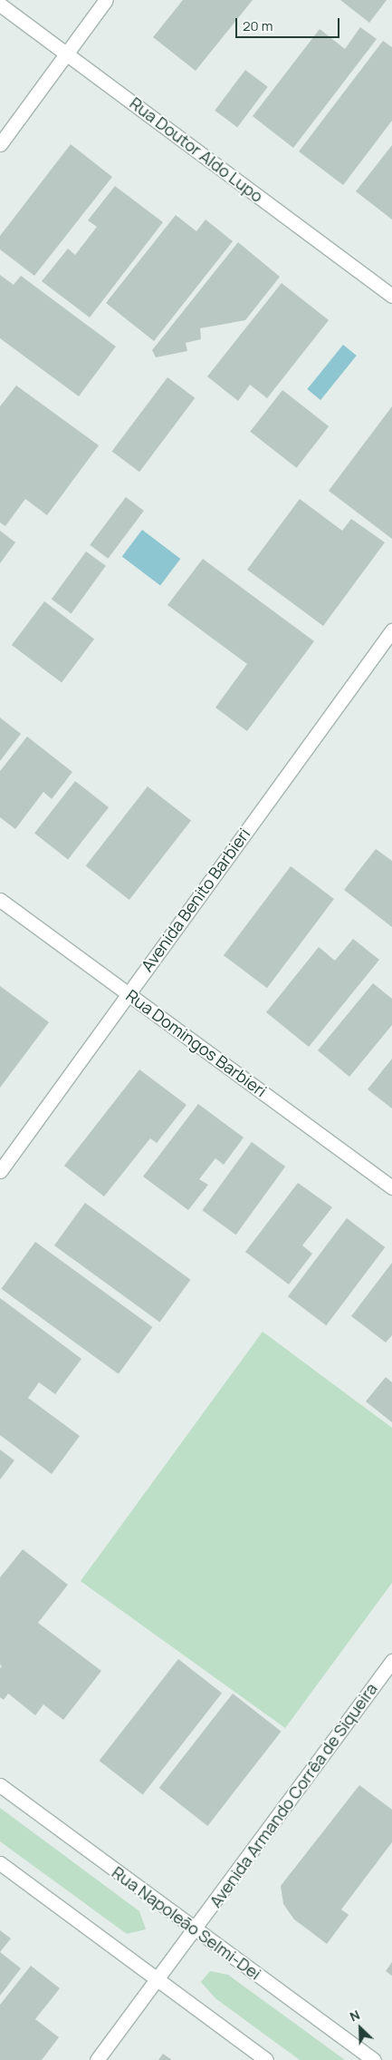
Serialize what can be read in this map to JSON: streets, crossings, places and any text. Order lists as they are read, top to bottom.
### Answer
{
  "streets": {
    "street": [
      "Rua Doutor Aldo Lupo",
      "Avenida Benito Barbieri",
      "Rua Domingos Barbieri",
      "Avenida Armando Corrêa de Siqueira",
      "Rua Napoleão Selmi-Dei"
    ]
  },
  "crossings": [
    ["Avenida Benito Barbieri", "Rua Domingos Barbieri"],
    ["Avenida Armando Corrêa de Siqueira", "Rua Napoleão Selmi-Dei"]
  ],
  "scale_bar": "20 m",
  "north": "top left"
}
